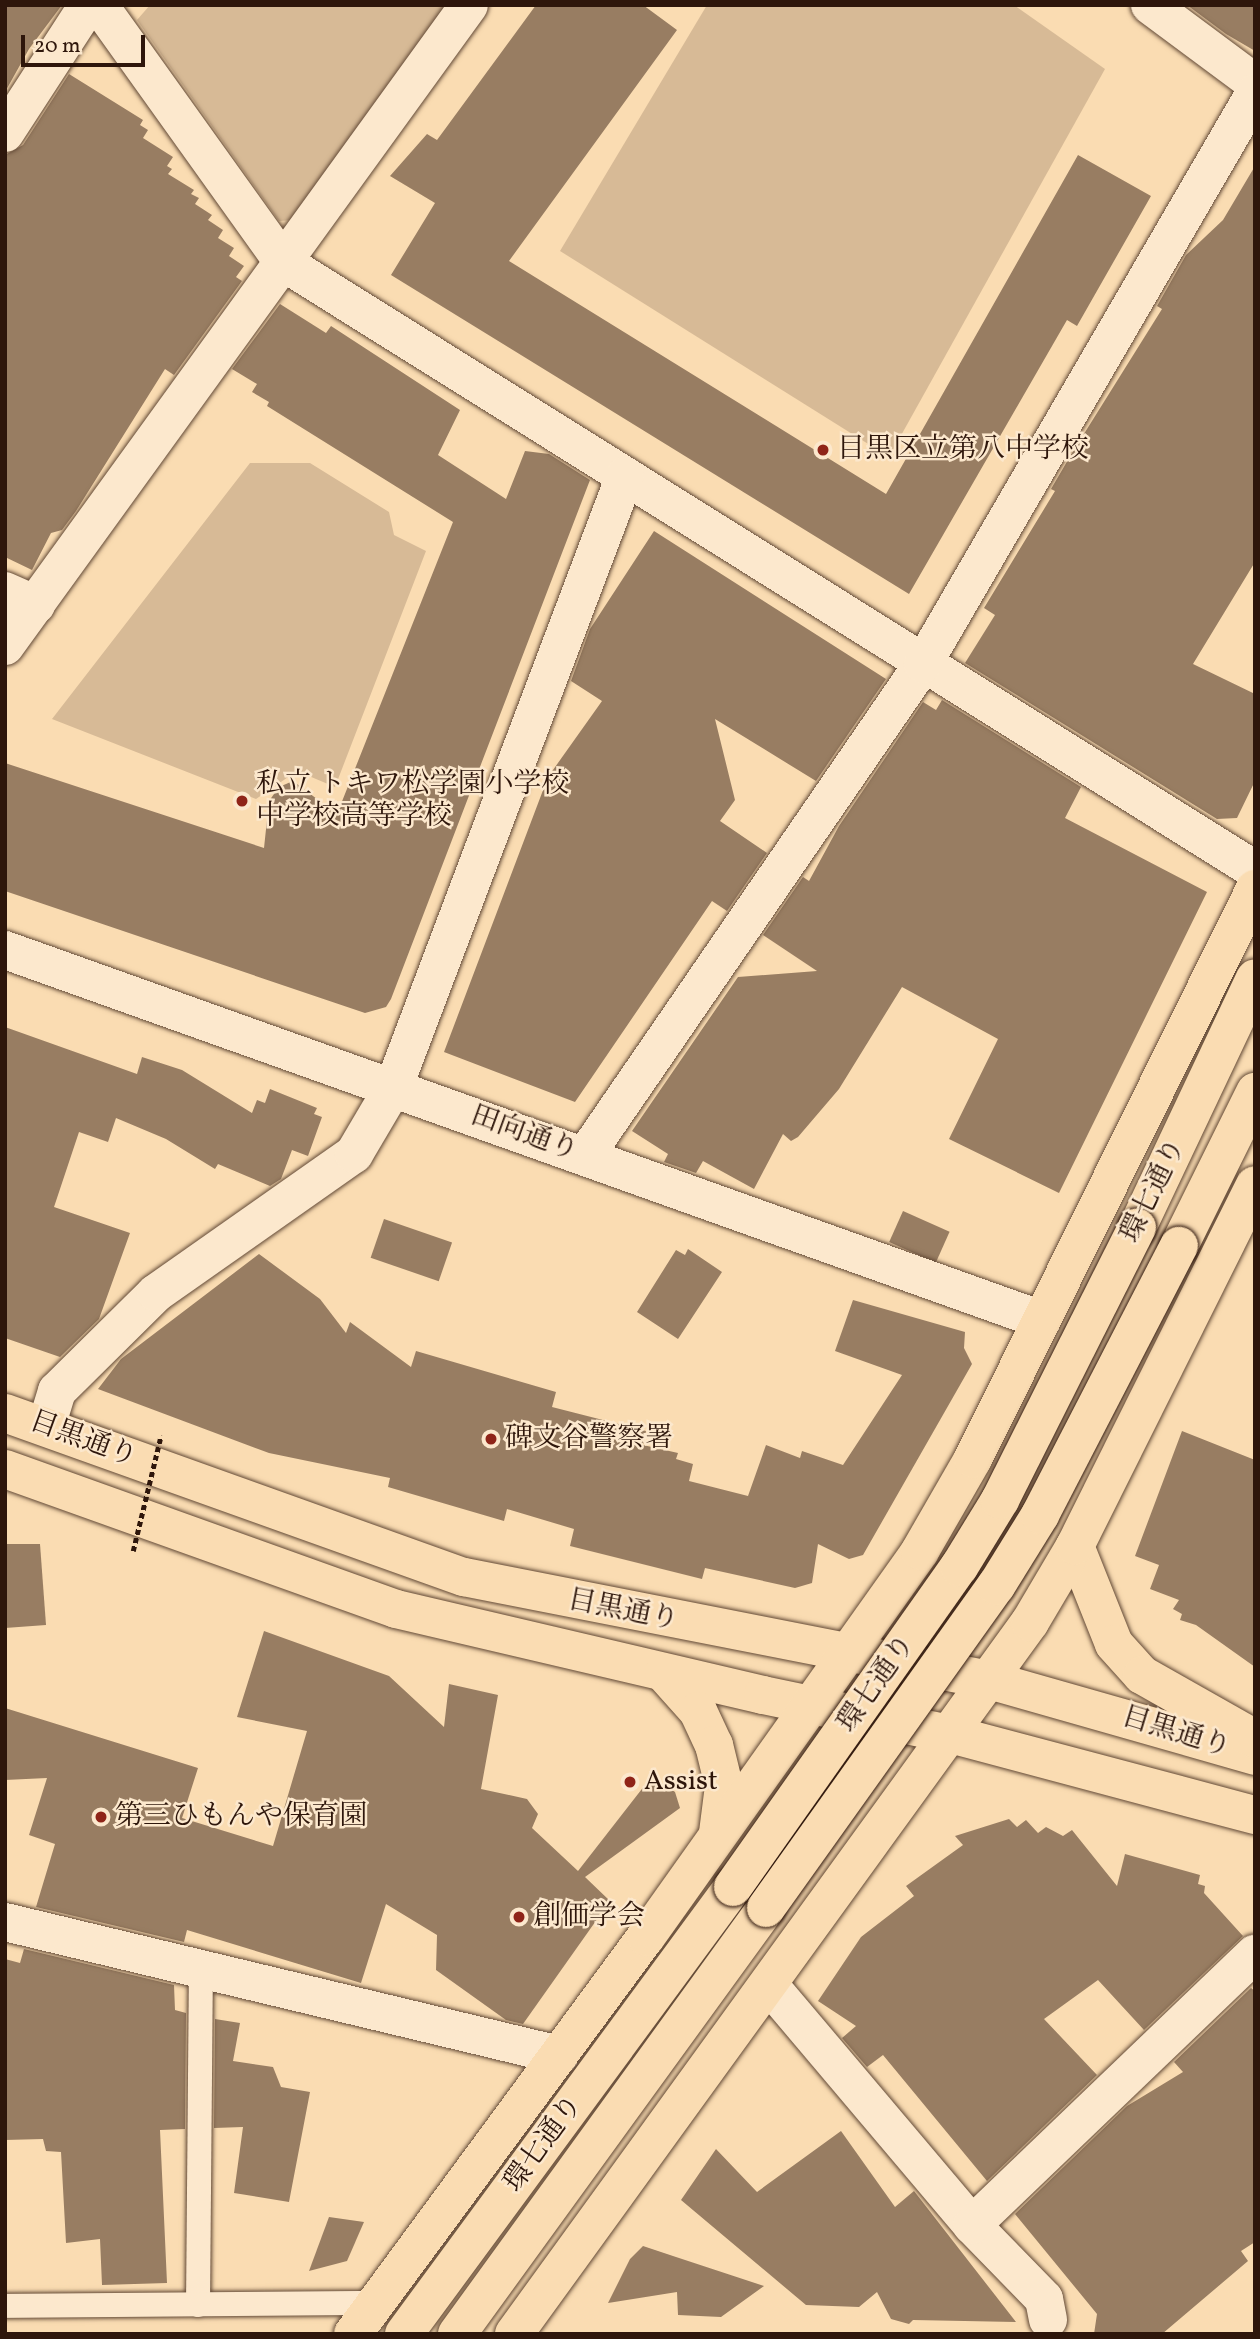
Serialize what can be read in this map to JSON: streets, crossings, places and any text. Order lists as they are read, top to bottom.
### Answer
{
  "streets": {
    "main road": ["環七通り", "目黒通り"],
    "street": ["田向通り"]
  },
  "places": [
    "目黒区立第八中学校",
    "私立 トキワ松学園小学校 中学校高等学校",
    "碑文谷警察署",
    "Assist",
    "第三ひもんや保育園",
    "創価学会"
  ],
  "scale_bar": "20 m"
}
